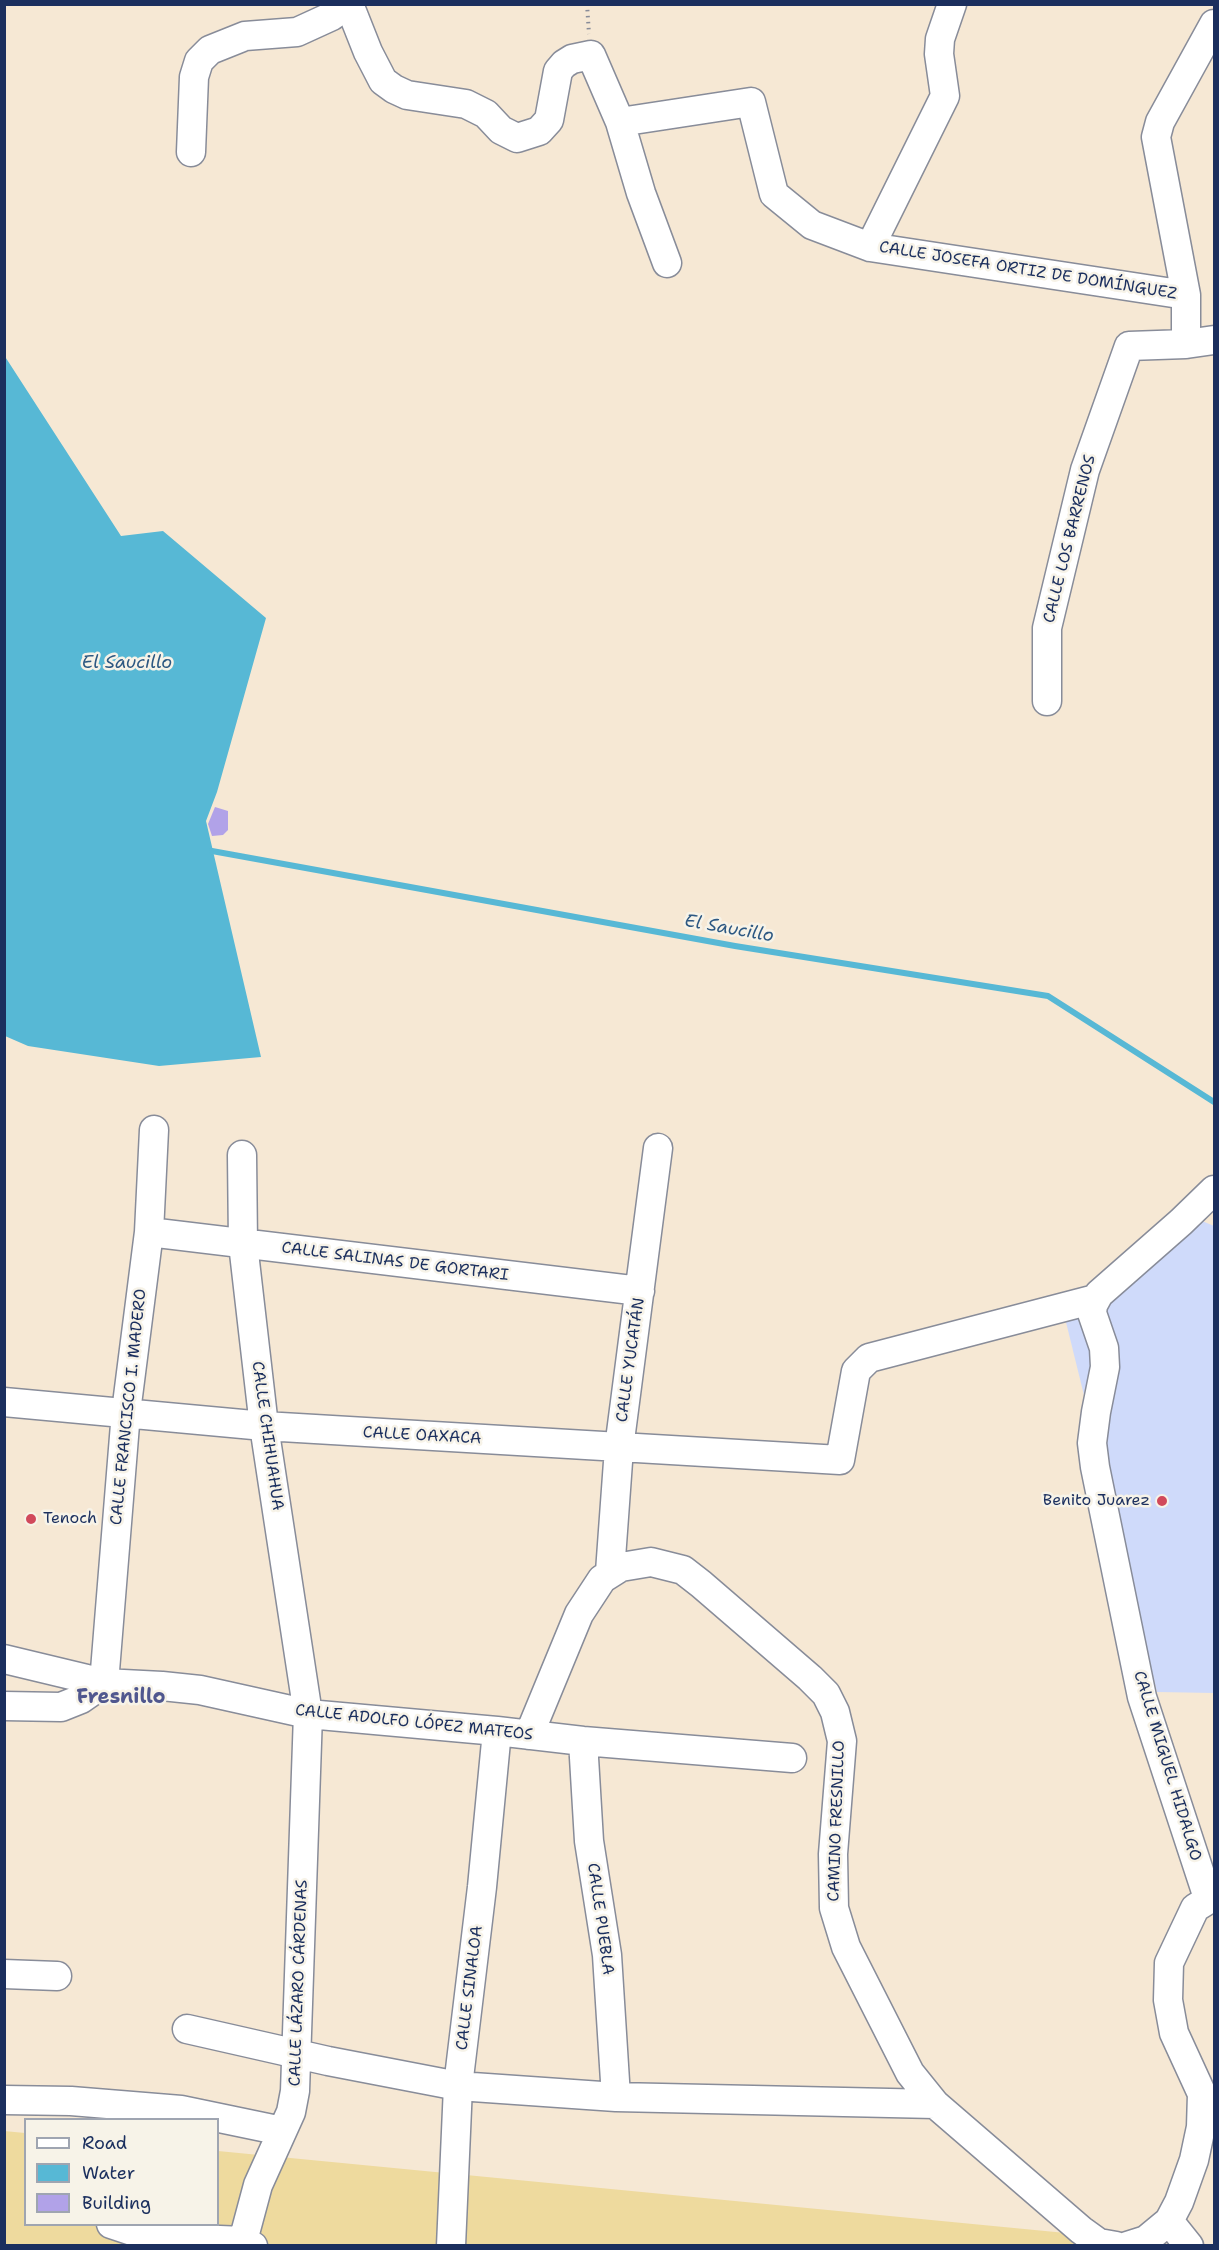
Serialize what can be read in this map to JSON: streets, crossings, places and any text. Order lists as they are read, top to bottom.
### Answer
{
  "streets": {
    "street": [
      "CALLE JOSEFA ORTIZ DE DOMÍNGUEZ",
      "CALLE LOS BARRENOS",
      "CALLE SALINAS DE GORTARI",
      "CALLE YUCATÁN",
      "CALLE FRANCISCO I. MADERO",
      "CALLE CHIHUAHUA",
      "CALLE OAXACA",
      "CALLE ADOLFO LÓPEZ MATEOS",
      "CALLE MIGUEL HIDALGO",
      "CAMINO FRESNILLO",
      "CALLE PUEBLA",
      "CALLE LÁZARO CÁRDENAS",
      "CALLE SINALOA"
    ]
  },
  "crossings": [
    ["CALLE SALINAS DE GORTARI", "CALLE YUCATÁN"],
    ["CALLE SALINAS DE GORTARI", "CALLE FRANCISCO I. MADERO"],
    ["CALLE SALINAS DE GORTARI", "CALLE CHIHUAHUA"],
    ["CALLE YUCATÁN", "CALLE OAXACA"],
    ["CALLE YUCATÁN", "CAMINO FRESNILLO"],
    ["CALLE FRANCISCO I. MADERO", "CALLE OAXACA"],
    ["CALLE FRANCISCO I. MADERO", "CALLE ADOLFO LÓPEZ MATEOS"],
    ["CALLE CHIHUAHUA", "CALLE OAXACA"],
    ["CALLE CHIHUAHUA", "CALLE ADOLFO LÓPEZ MATEOS"],
    ["CALLE CHIHUAHUA", "CALLE LÁZARO CÁRDENAS"],
    ["CALLE OAXACA", "CALLE MIGUEL HIDALGO"],
    ["CALLE ADOLFO LÓPEZ MATEOS", "CALLE PUEBLA"],
    ["CALLE ADOLFO LÓPEZ MATEOS", "CALLE LÁZARO CÁRDENAS"],
    ["CALLE ADOLFO LÓPEZ MATEOS", "CALLE SINALOA"]
  ],
  "districts": ["Fresnillo"],
  "water": ["El Saucillo"],
  "places": ["Benito Juarez", "Tenoch"],
  "legend": ["Road", "Water", "Building"]
}
